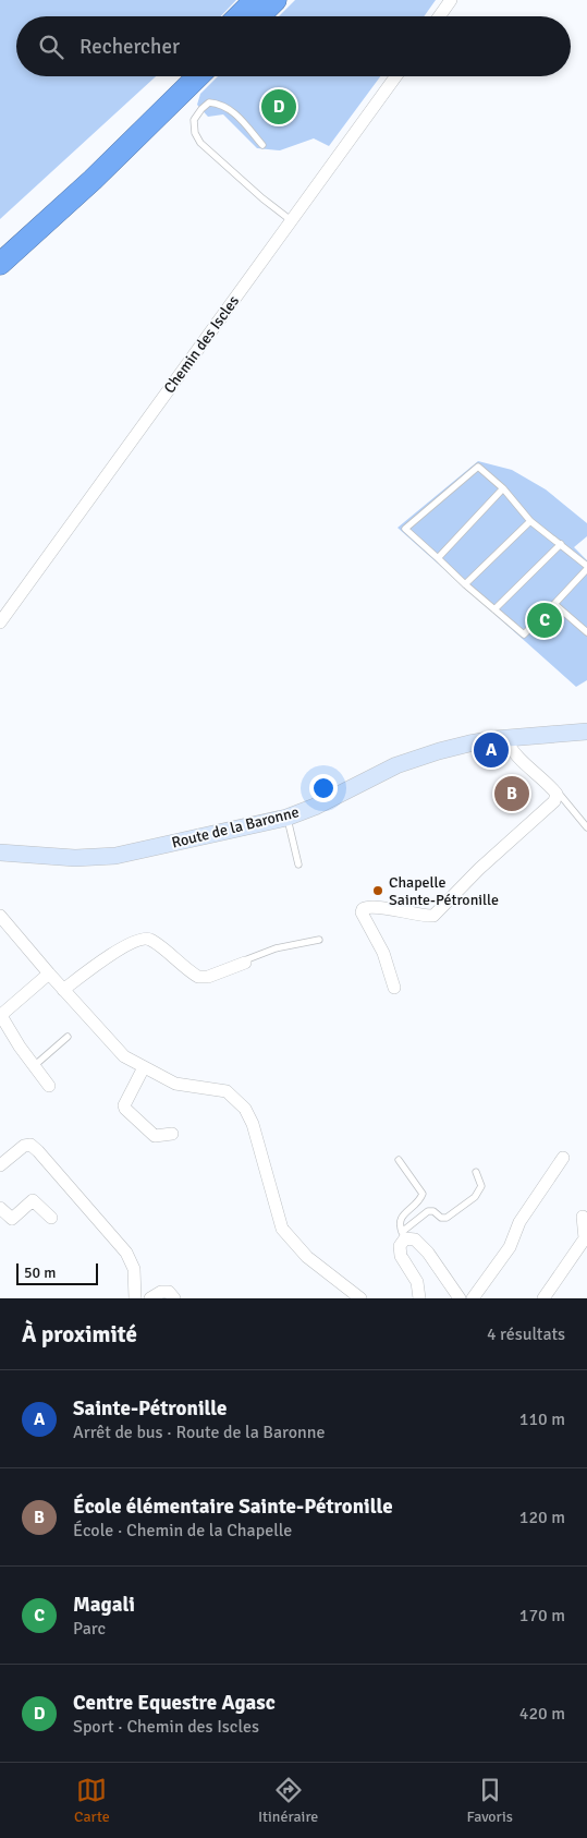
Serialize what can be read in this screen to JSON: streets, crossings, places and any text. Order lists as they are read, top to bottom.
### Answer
{
  "streets": {
    "main road": ["Route de la Baronne"],
    "street": ["Chemin des Iscles"]
  },
  "places": ["Chapelle Sainte-Pétronille"],
  "scale_bar": "50 m",
  "page": {
    "search": "Rechercher",
    "pins": [
      "D",
      "C",
      "A",
      "B"
    ],
    "scale": "50 m",
    "heading": ["À proximité", "4 résultats"],
    "list": [
      {
        "mark": "A",
        "name": "Sainte-Pétronille",
        "note": "Arrêt de bus · Route de la Baronne",
        "value": "110 m"
      },
      {
        "mark": "B",
        "name": "École élémentaire Sainte-Pétronille",
        "note": "École · Chemin de la Chapelle",
        "value": "120 m"
      },
      {
        "mark": "C",
        "name": "Magali",
        "note": "Parc",
        "value": "170 m"
      },
      {
        "mark": "D",
        "name": "Centre Equestre Agasc",
        "note": "Sport · Chemin des Iscles",
        "value": "420 m"
      }
    ],
    "nav": ["Carte", "Itinéraire", "Favoris"]
  }
}
